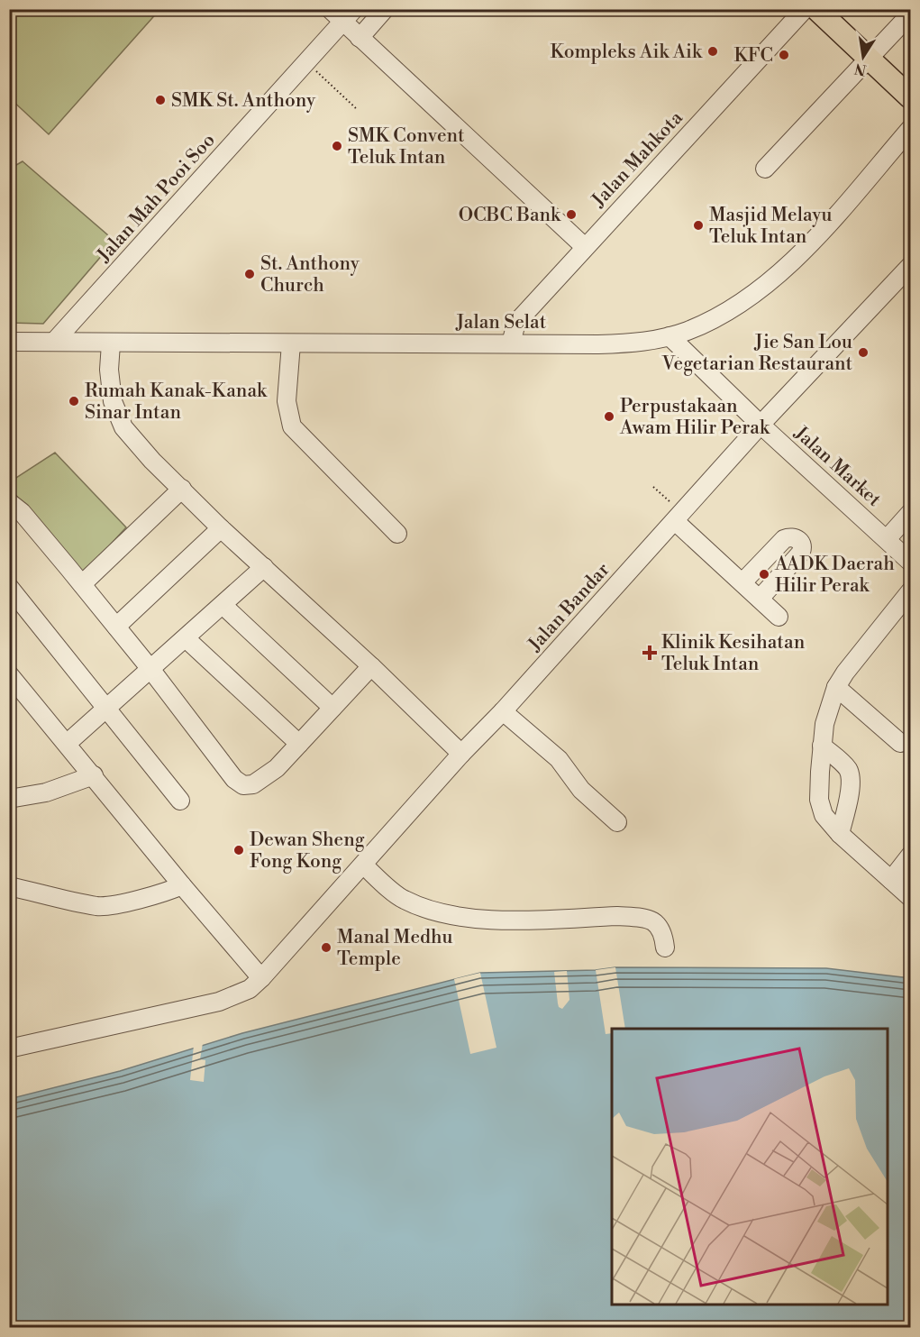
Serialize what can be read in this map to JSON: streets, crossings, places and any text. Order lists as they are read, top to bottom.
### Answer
{
  "streets": {
    "street": [
      "Jalan Mahkota",
      "Jalan Mah Pooi Soo",
      "Jalan Selat",
      "Jalan Market",
      "Jalan Bandar"
    ]
  },
  "crossings": [
    ["Jalan Mahkota", "Jalan Selat"],
    ["Jalan Mah Pooi Soo", "Jalan Selat"],
    ["Jalan Selat", "Jalan Market"],
    ["Jalan Market", "Jalan Bandar"]
  ],
  "places": {
    "other": [
      "Kompleks Aik Aik",
      "KFC",
      "SMK St. Anthony",
      "SMK Convent Teluk Intan",
      "OCBC Bank",
      "Masjid Melayu Teluk Intan",
      "St. Anthony Church",
      "Jie San Lou Vegetarian Restaurant",
      "Rumah Kanak-Kanak Sinar Intan",
      "Perpustakaan Awam Hilir Perak",
      "AADK Daerah Hilir Perak",
      "Dewan Sheng Fong Kong",
      "Manal Medhu Temple"
    ],
    "health": ["Klinik Kesihatan Teluk Intan"]
  },
  "north": "bottom"
}
